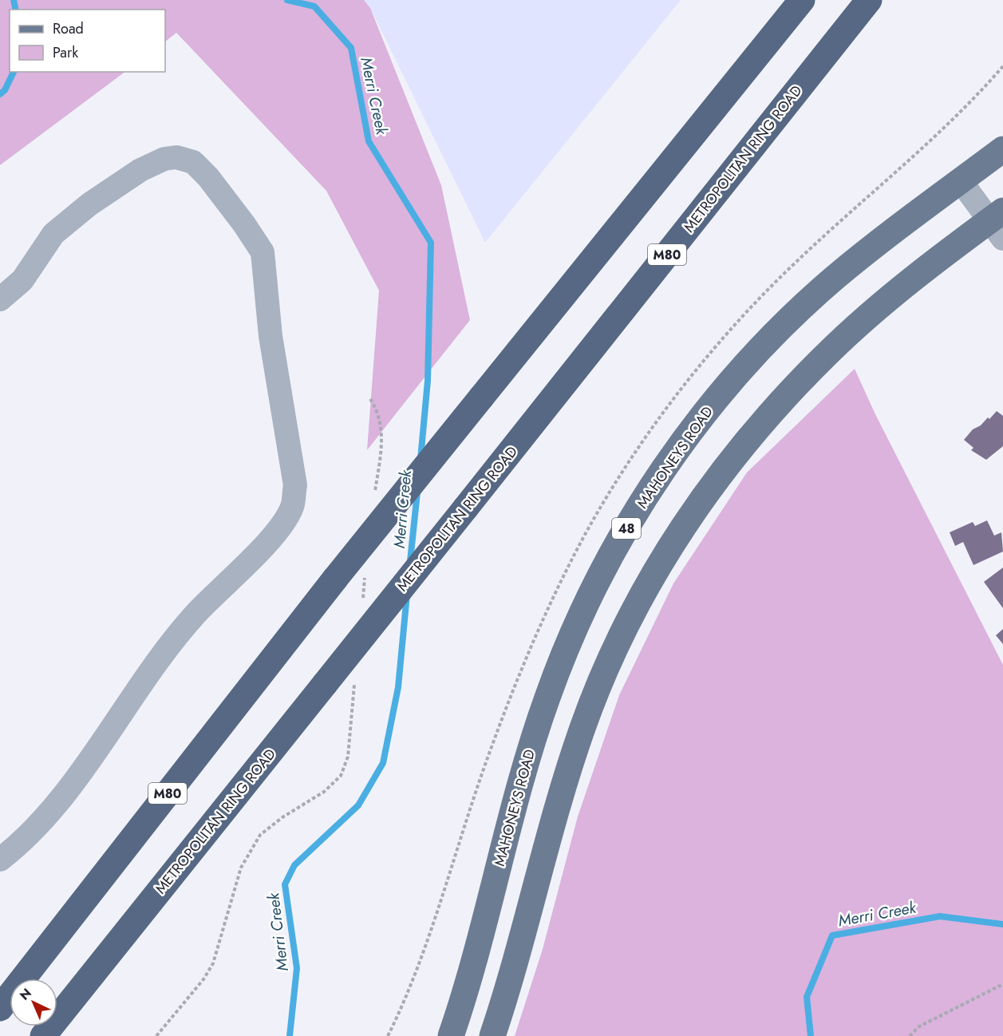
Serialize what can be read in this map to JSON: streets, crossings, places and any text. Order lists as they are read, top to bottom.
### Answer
{
  "streets": {
    "highway": ["METROPOLITAN RING ROAD", "M80"],
    "main road": ["MAHONEYS ROAD", "48"]
  },
  "water": ["Merri Creek"],
  "legend": ["Road", "Park"],
  "north": "top left"
}
